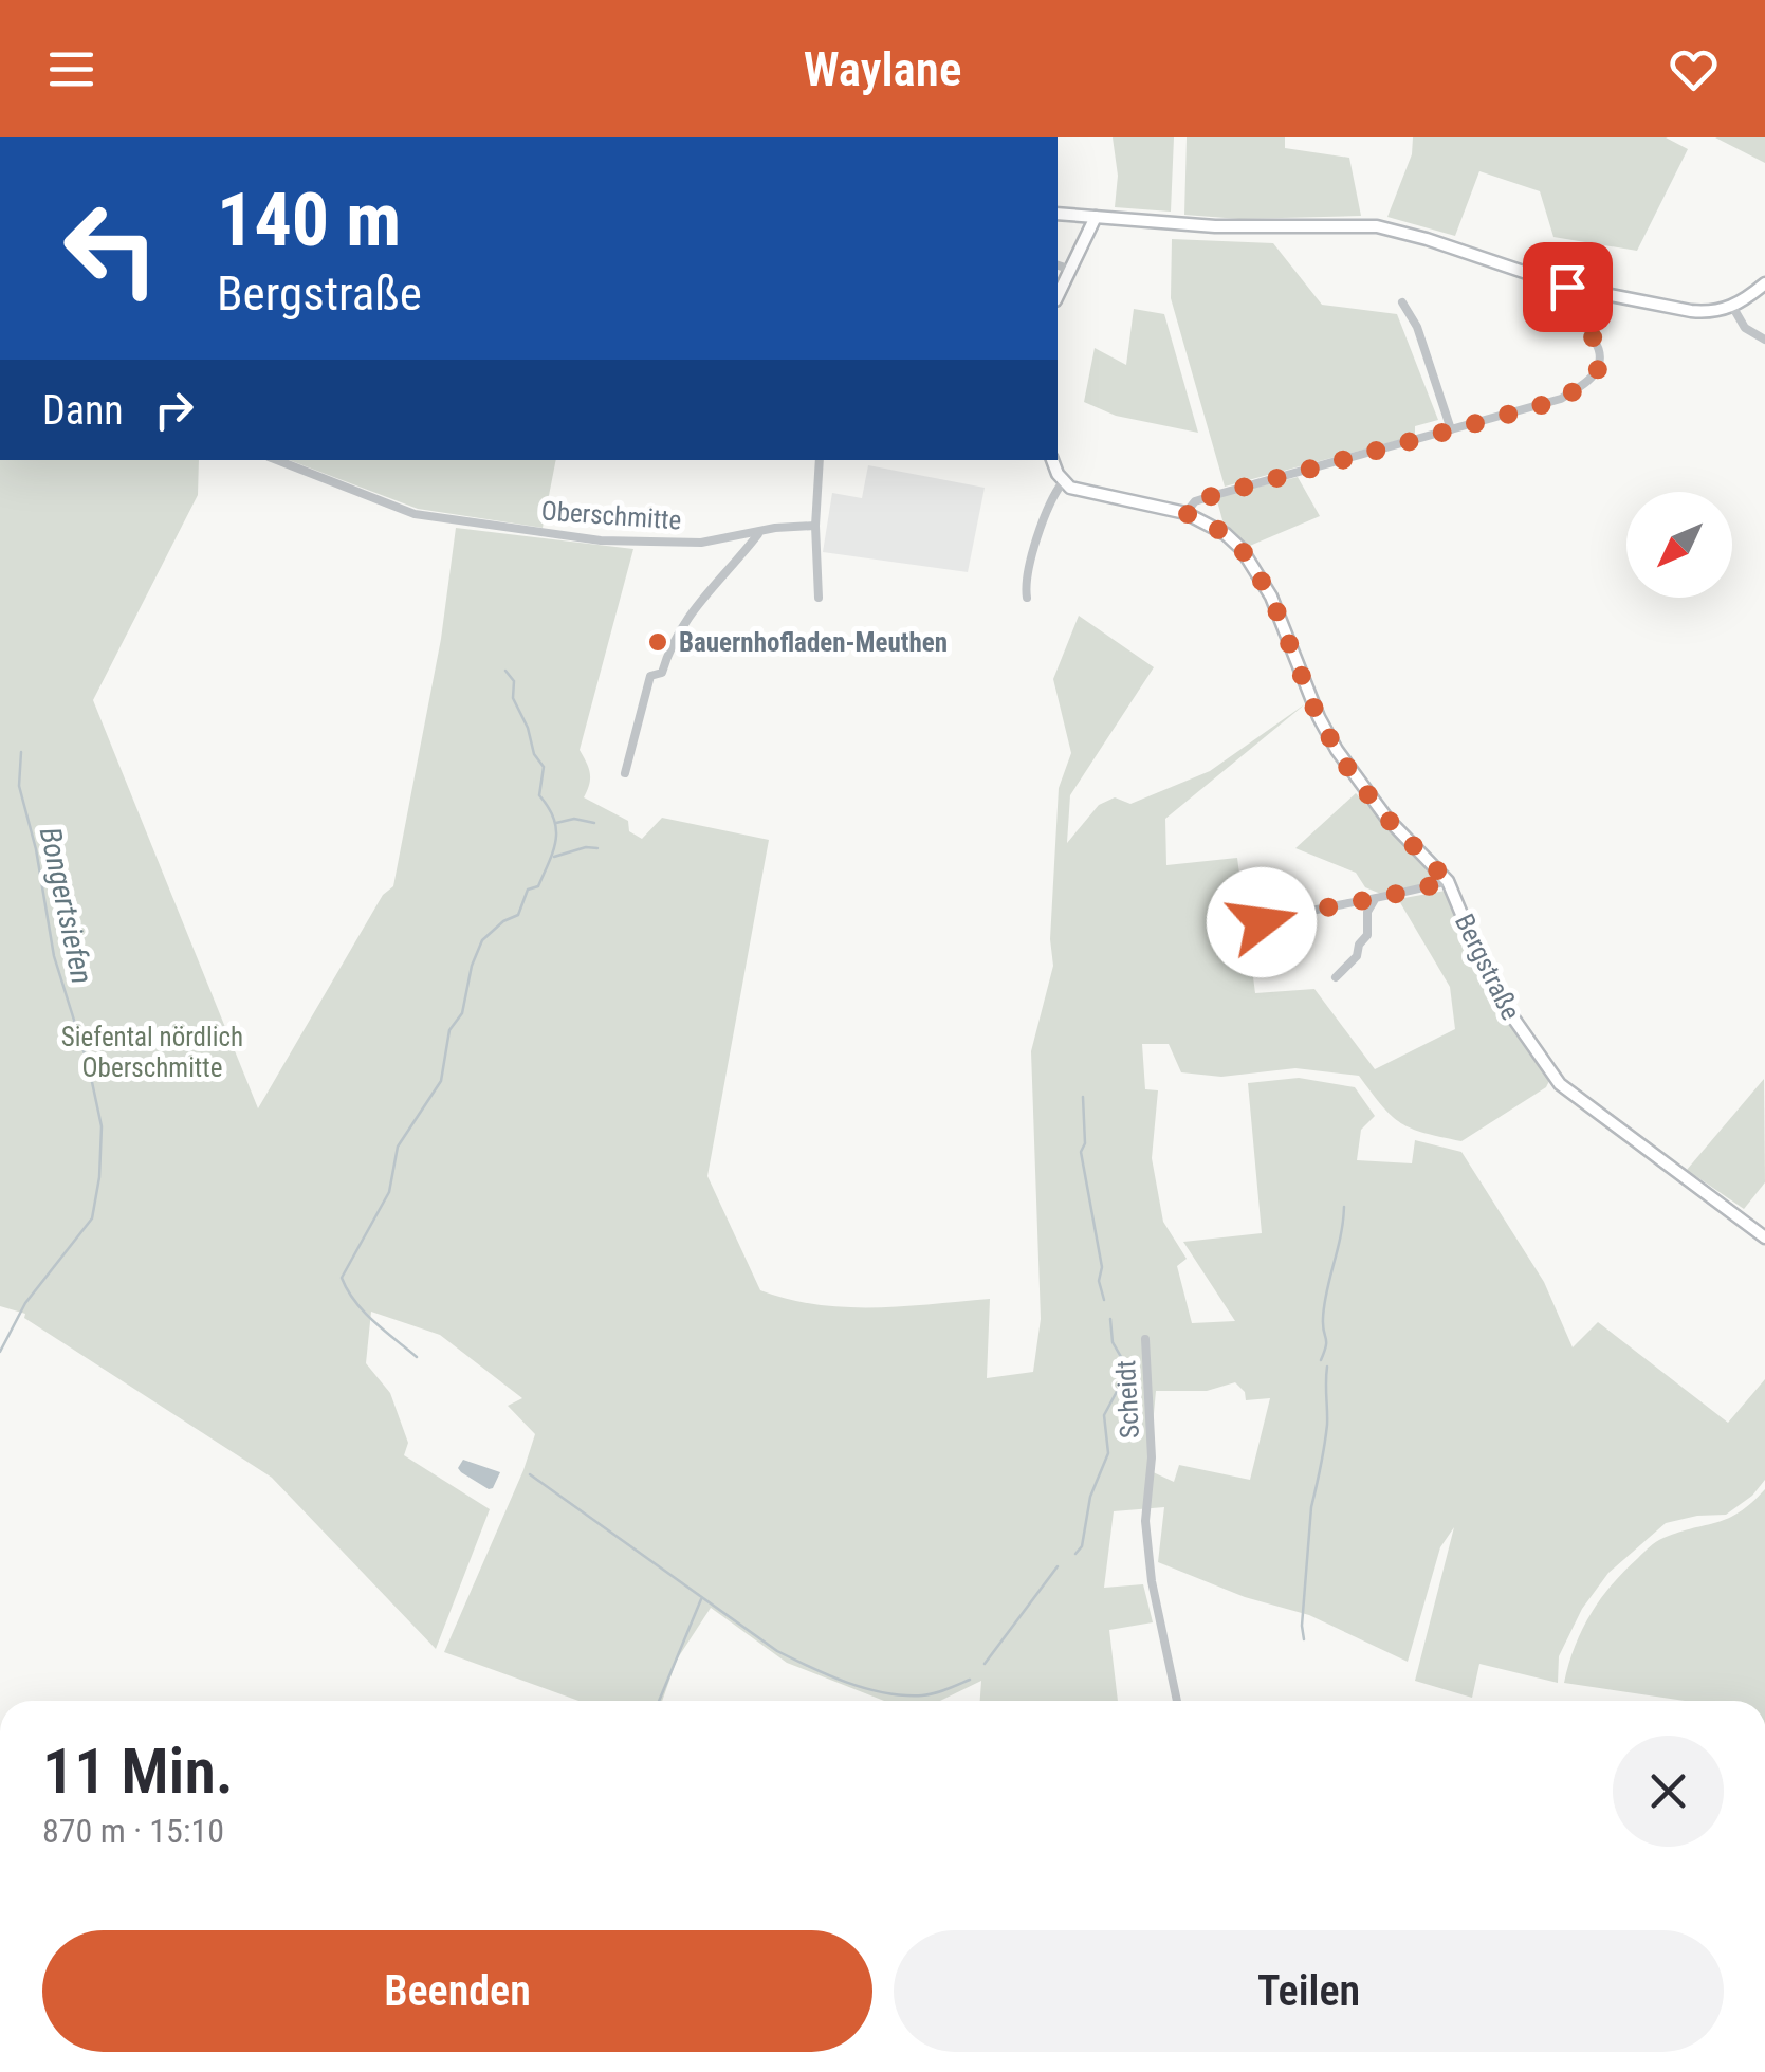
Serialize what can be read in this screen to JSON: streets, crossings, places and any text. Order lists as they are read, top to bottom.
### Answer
{
  "streets": {
    "street": ["Oberschmitte", "Bergstraße", "Scheidt"]
  },
  "water": ["Bongertsiefen"],
  "parks": ["Siefental nördlich Oberschmitte"],
  "places": ["Bauernhofladen-Meuthen"],
  "north": "bottom left",
  "page": {
    "header": "Waylane",
    "turn": ["140 m", "Bergstraße"],
    "then": "Dann",
    "heading": ["11 Min.", "870 m · 15:10"],
    "buttons": ["Beenden", "Teilen"]
  }
}
